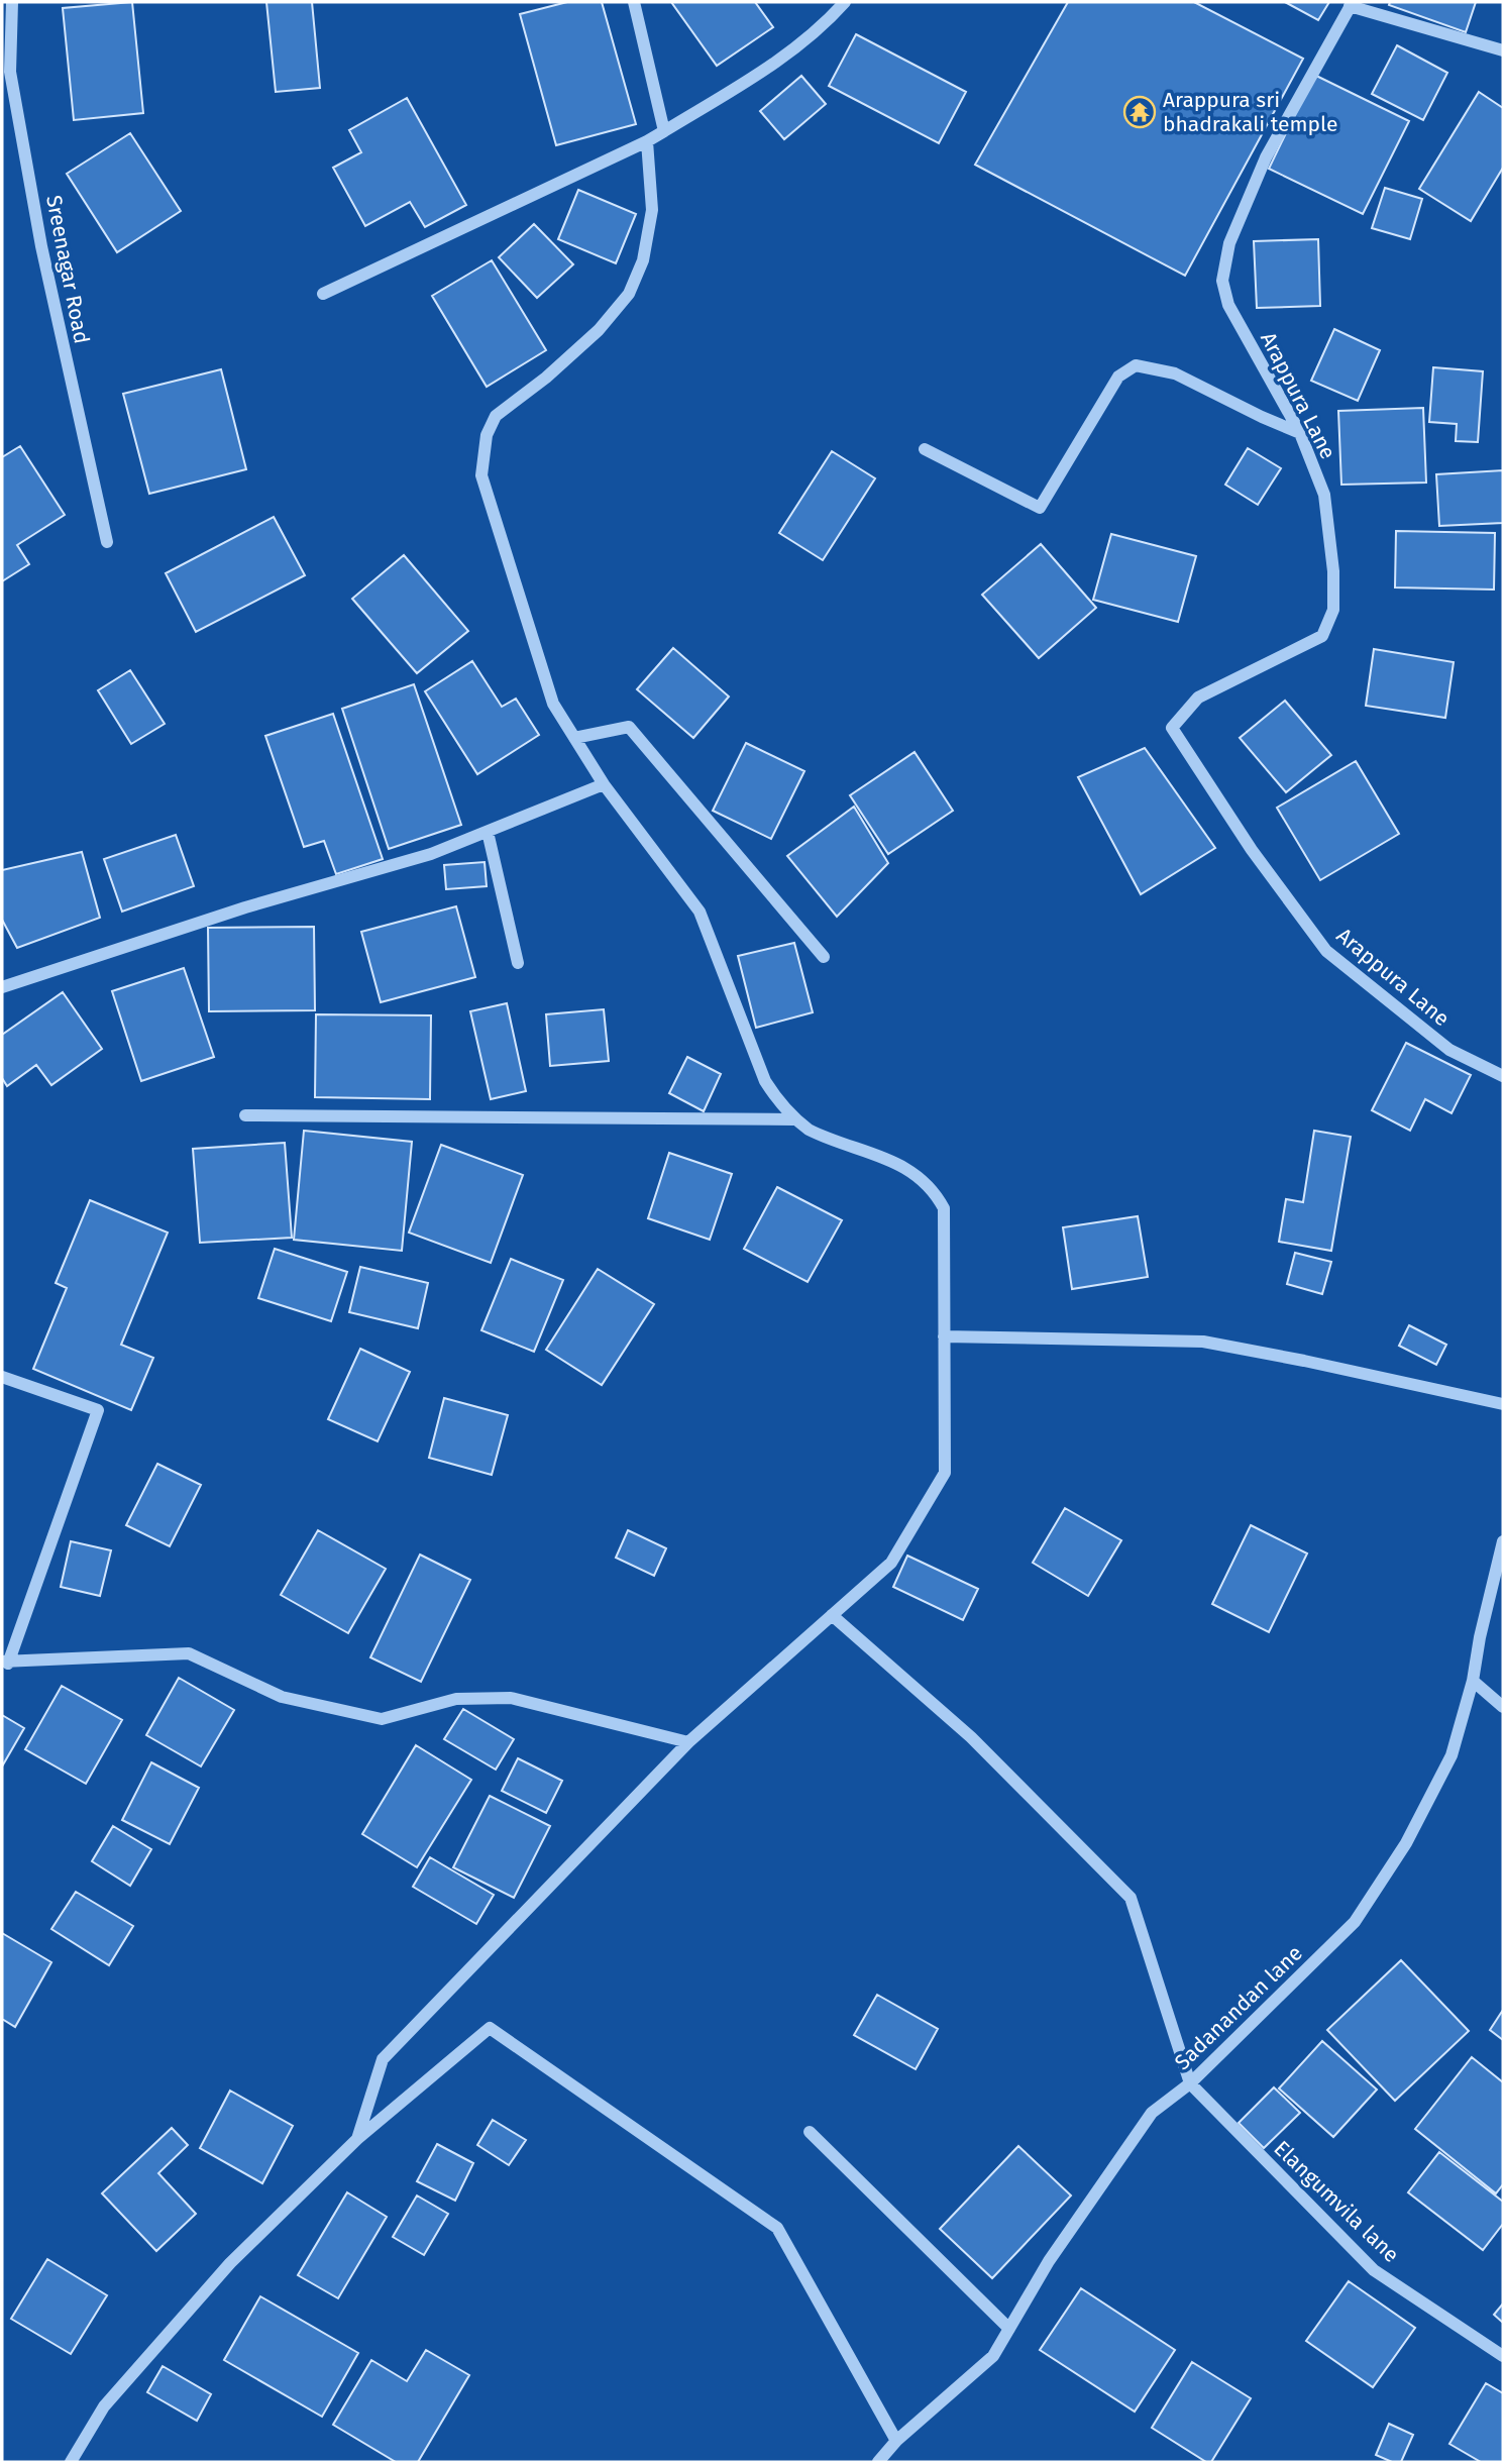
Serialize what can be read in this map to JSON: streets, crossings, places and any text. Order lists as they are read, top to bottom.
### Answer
{
  "streets": {
    "street": [
      "Sreenagar Road",
      "Arappura Lane",
      "Sadanandan lane",
      "Elangumvila lane"
    ]
  },
  "crossings": [
    ["Sadanandan lane", "Elangumvila lane"]
  ],
  "places": {
    "temple": ["Arappura sri bhadrakali temple"]
  }
}
